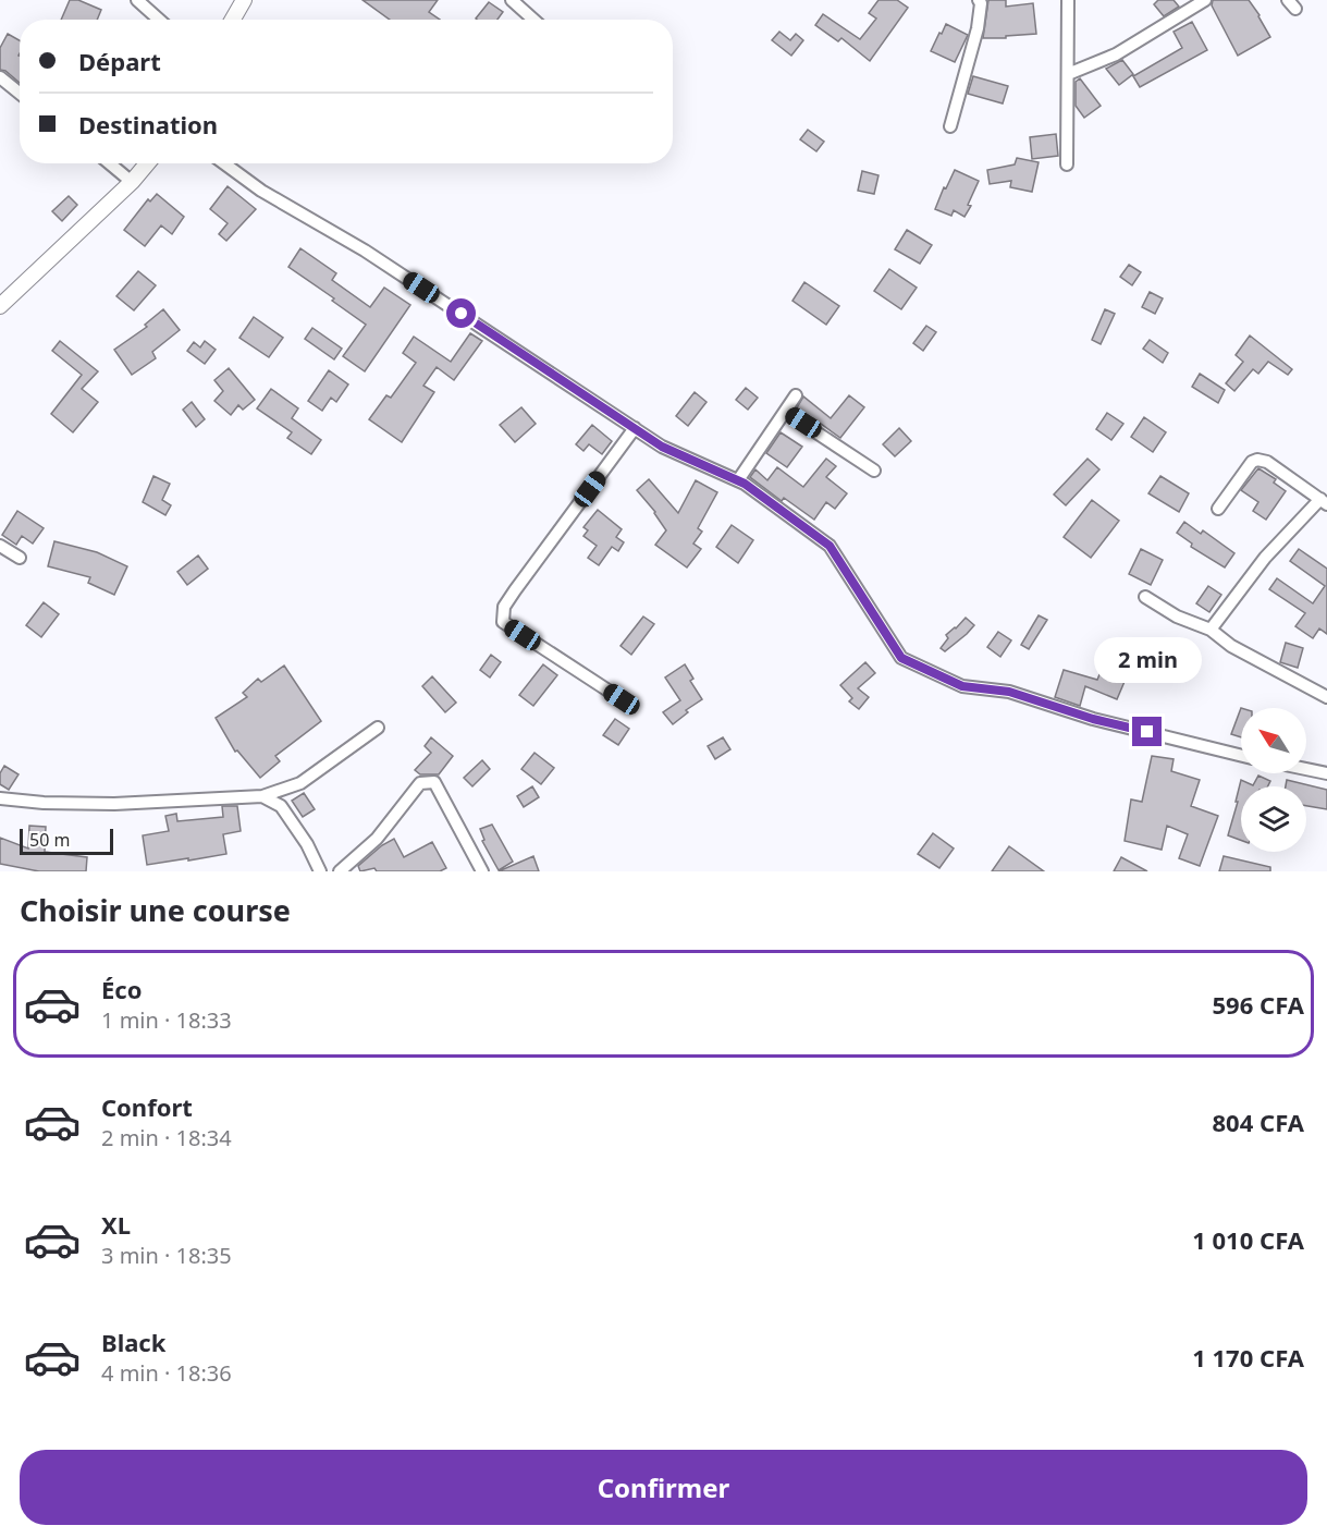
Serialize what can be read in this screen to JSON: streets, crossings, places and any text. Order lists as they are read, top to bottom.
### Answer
{
  "scale_bar": "50 m",
  "north": "top left",
  "page": {
    "banner": ["Départ", "Destination"],
    "bubble": "2 min",
    "scale": "50 m",
    "heading": "Choisir une course",
    "list": [
      {
        "name": "Éco",
        "note": "1 min · 18:33",
        "value": "596 CFA"
      },
      {
        "name": "Confort",
        "note": "2 min · 18:34",
        "value": "804 CFA"
      },
      {
        "name": "XL",
        "note": "3 min · 18:35",
        "value": "1 010 CFA"
      },
      {
        "name": "Black",
        "note": "4 min · 18:36",
        "value": "1 170 CFA"
      }
    ],
    "buttons": "Confirmer"
  }
}
